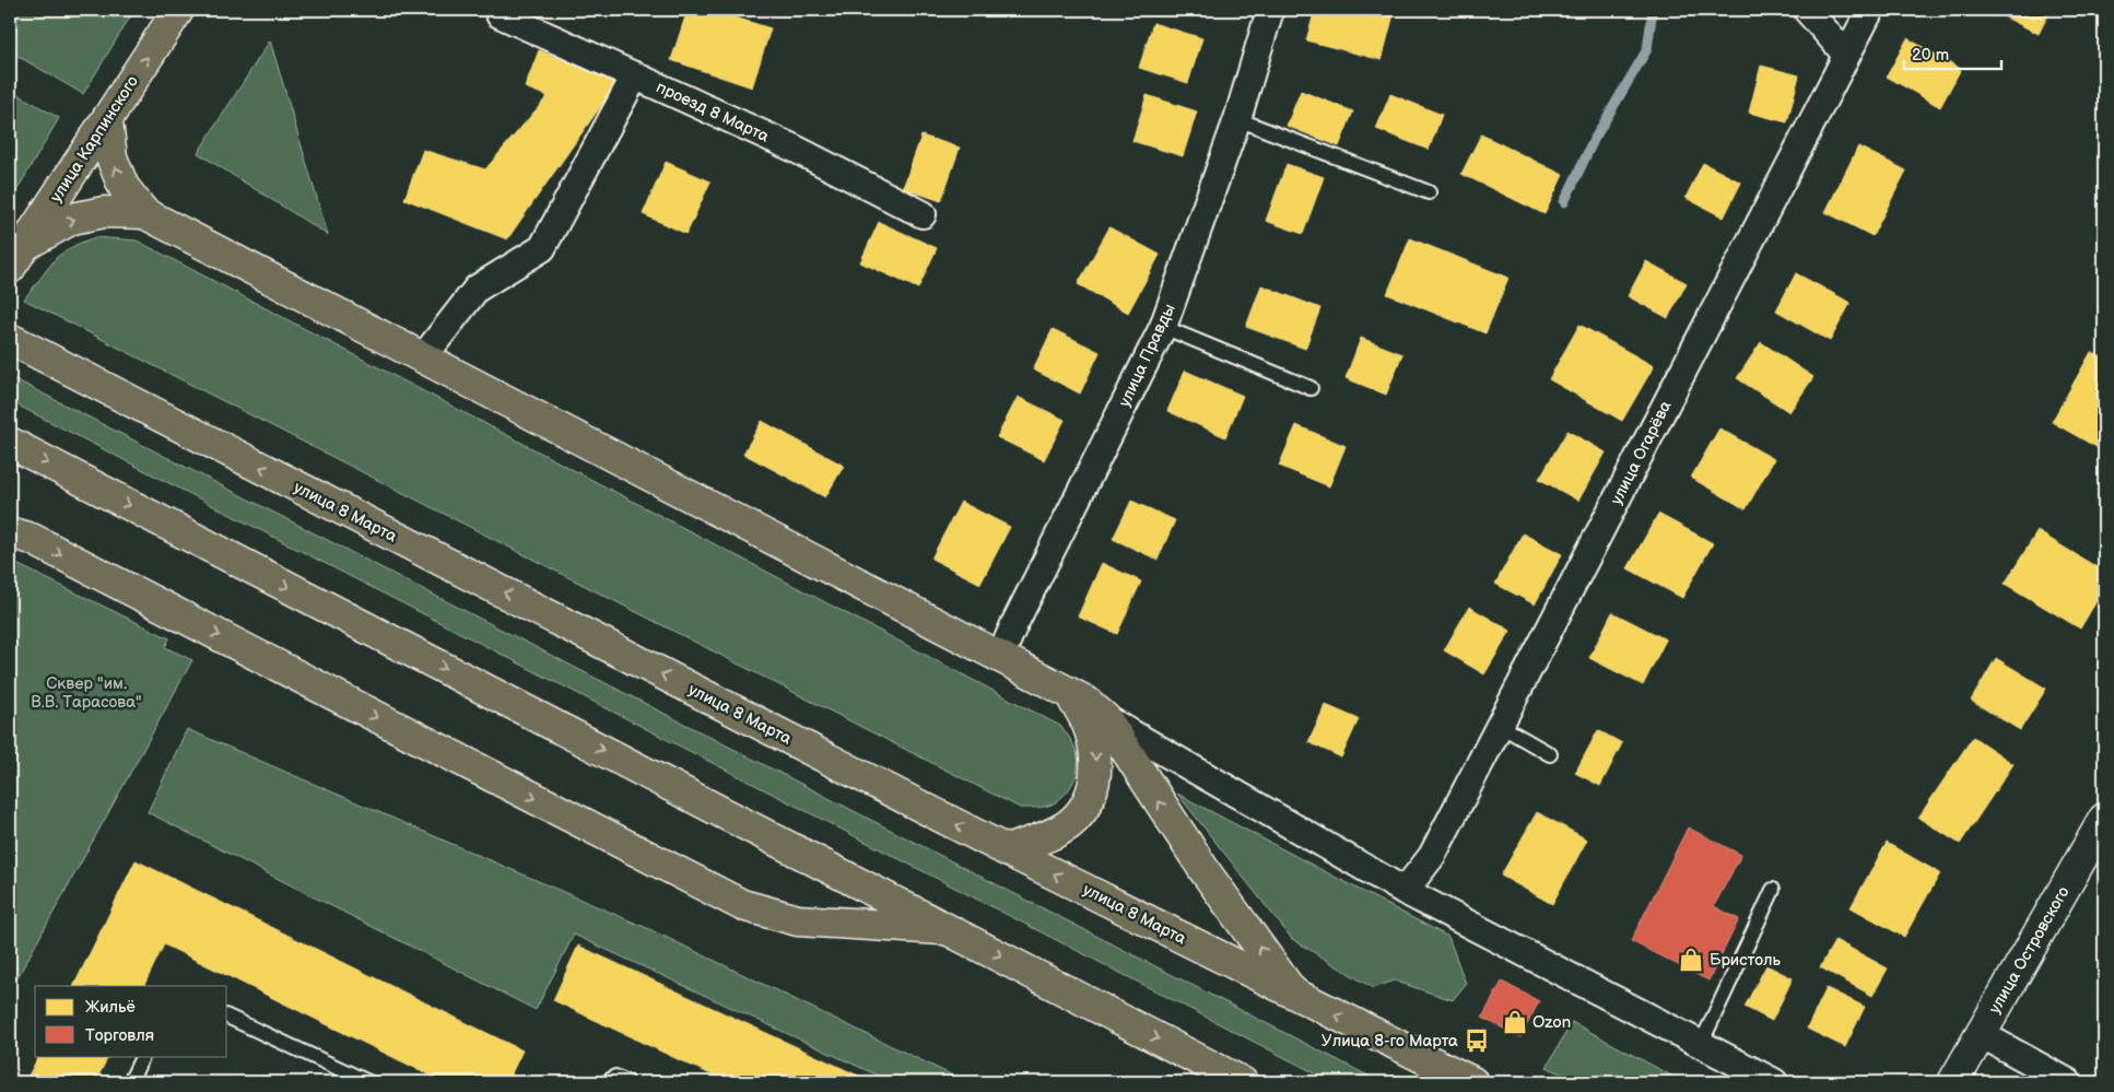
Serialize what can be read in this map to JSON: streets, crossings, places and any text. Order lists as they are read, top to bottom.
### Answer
{
  "streets": {
    "main road": ["улица Карпинского", "улица 8 Марта"],
    "street": [
      "проезд 8 Марта",
      "улица Правды",
      "улица Огарёва",
      "улица Островского"
    ]
  },
  "one_way": ["улица Карпинского"],
  "parks": ["Сквер \"им. В.В. Тарасова\""],
  "places": {
    "shop": ["Бристоль", "Ozon"],
    "bus stop": ["Улица 8-го Марта"]
  },
  "legend": ["Жильё", "Торговля"],
  "scale_bar": "20 m"
}
